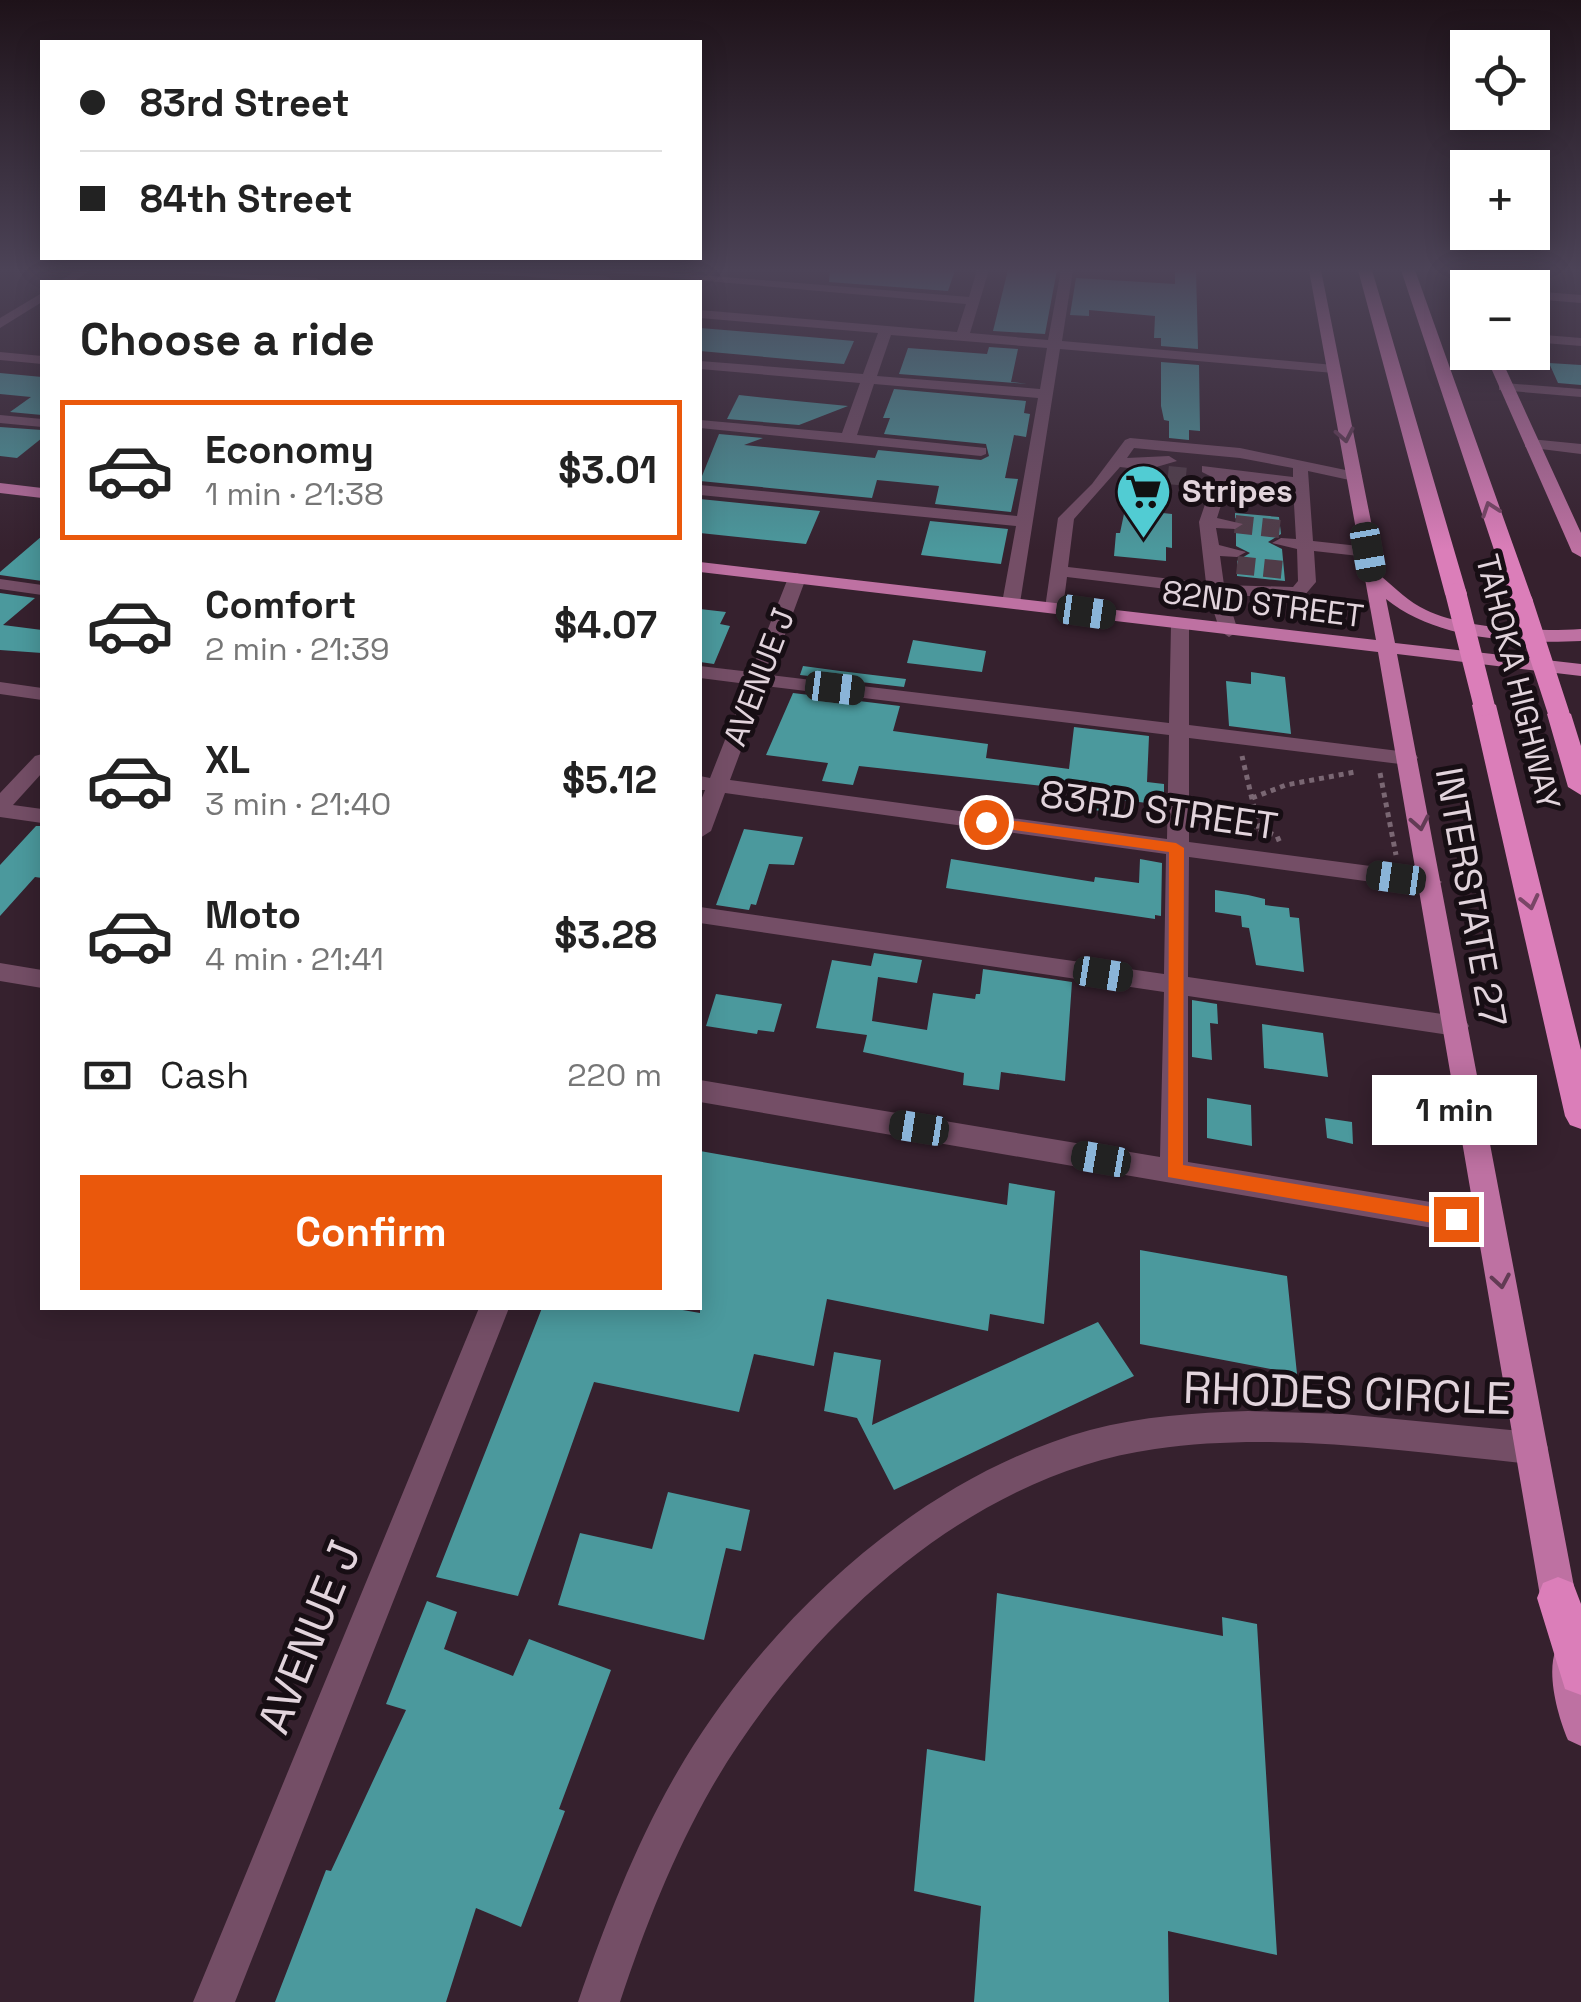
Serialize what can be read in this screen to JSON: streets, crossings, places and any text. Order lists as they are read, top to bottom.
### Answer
{
  "streets": {
    "highway": ["TAHOKA HIGHWAY"],
    "main road": ["82ND STREET", "INTERSTATE 27"],
    "street": ["AVENUE J", "83RD STREET", "RHODES CIRCLE"]
  },
  "crossings": [
    ["82ND STREET", "AVENUE J"],
    ["82ND STREET", "INTERSTATE 27"],
    ["AVENUE J", "83RD STREET"],
    ["83RD STREET", "INTERSTATE 27"],
    ["INTERSTATE 27", "RHODES CIRCLE"]
  ],
  "one_way": ["INTERSTATE 27"],
  "places": {
    "supermarket": ["Stripes"]
  },
  "page": {
    "map_buttons": ["+", "−"],
    "banner": ["83rd Street", "84th Street"],
    "heading": "Choose a ride",
    "list": [
      {
        "name": "Economy",
        "note": "1 min · 21:38",
        "value": "$3.01"
      },
      {
        "name": "Comfort",
        "note": "2 min · 21:39",
        "value": "$4.07"
      },
      {
        "name": "XL",
        "note": "3 min · 21:40",
        "value": "$5.12"
      },
      {
        "name": "Moto",
        "note": "4 min · 21:41",
        "value": "$3.28"
      }
    ],
    "pay": ["Cash", "220 m"],
    "bubble": "1 min",
    "buttons": "Confirm"
  }
}
